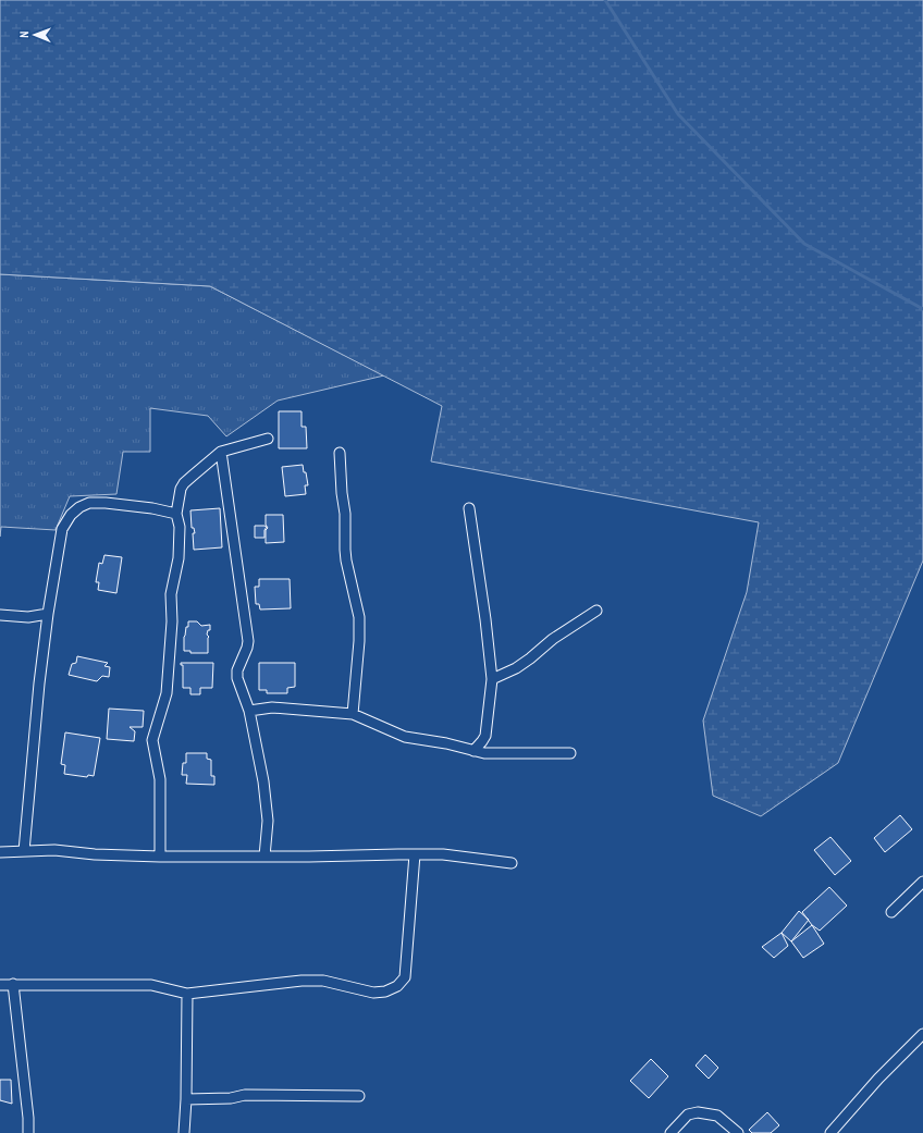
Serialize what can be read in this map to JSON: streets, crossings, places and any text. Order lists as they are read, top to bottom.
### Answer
{
  "north": "left"
}
